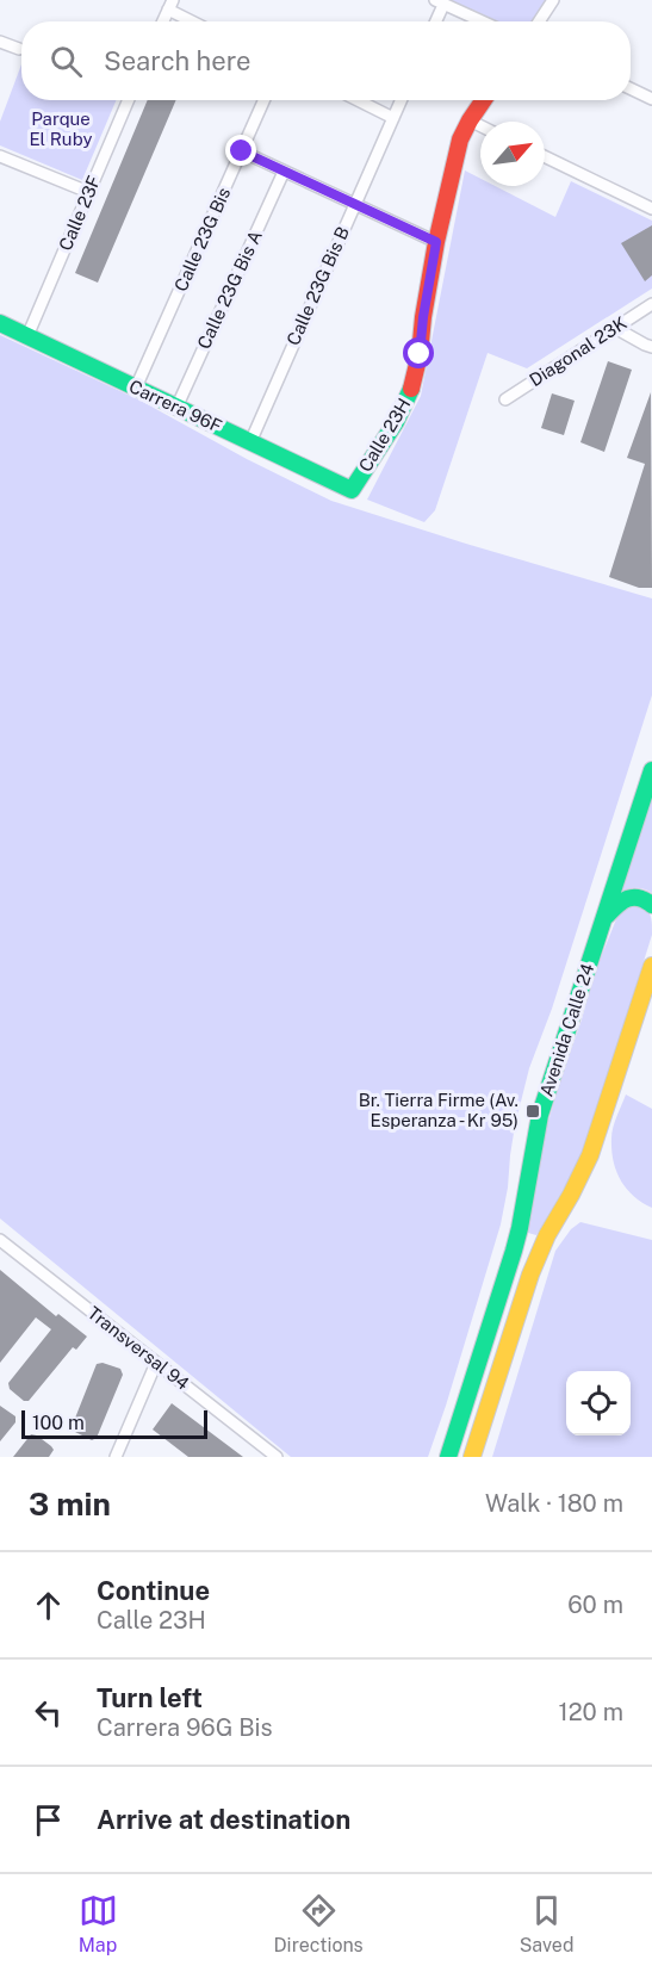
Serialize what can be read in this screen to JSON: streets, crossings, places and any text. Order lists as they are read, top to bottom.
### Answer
{
  "streets": {
    "main road": ["Carrera 96F", "Calle 23H", "Avenida Calle 24"],
    "street": [
      "Calle 23F",
      "Calle 23G Bis",
      "Calle 23G Bis B",
      "Calle 23G Bis A",
      "Diagonal 23K",
      "Transversal 94"
    ]
  },
  "crossings": [
    ["Calle 23F", "Carrera 96F"],
    ["Calle 23G Bis", "Carrera 96F"],
    ["Calle 23G Bis B", "Carrera 96F"],
    ["Calle 23G Bis A", "Carrera 96F"],
    ["Carrera 96F", "Calle 23H"]
  ],
  "parks": ["Parque El Ruby"],
  "places": {
    "transit": ["Br. Tierra Firme (Av. Esperanza - Kr 95)"]
  },
  "scale_bar": "100 m",
  "north": "top right",
  "page": {
    "search": "Search here",
    "scale": "100 m",
    "heading": ["3 min", "Walk · 180 m"],
    "list": [
      ["Continue", "Calle 23H", "60 m"],
      ["Turn left", "Carrera 96G Bis", "120 m"],
      "Arrive at destination"
    ],
    "nav": ["Map", "Directions", "Saved"]
  }
}
